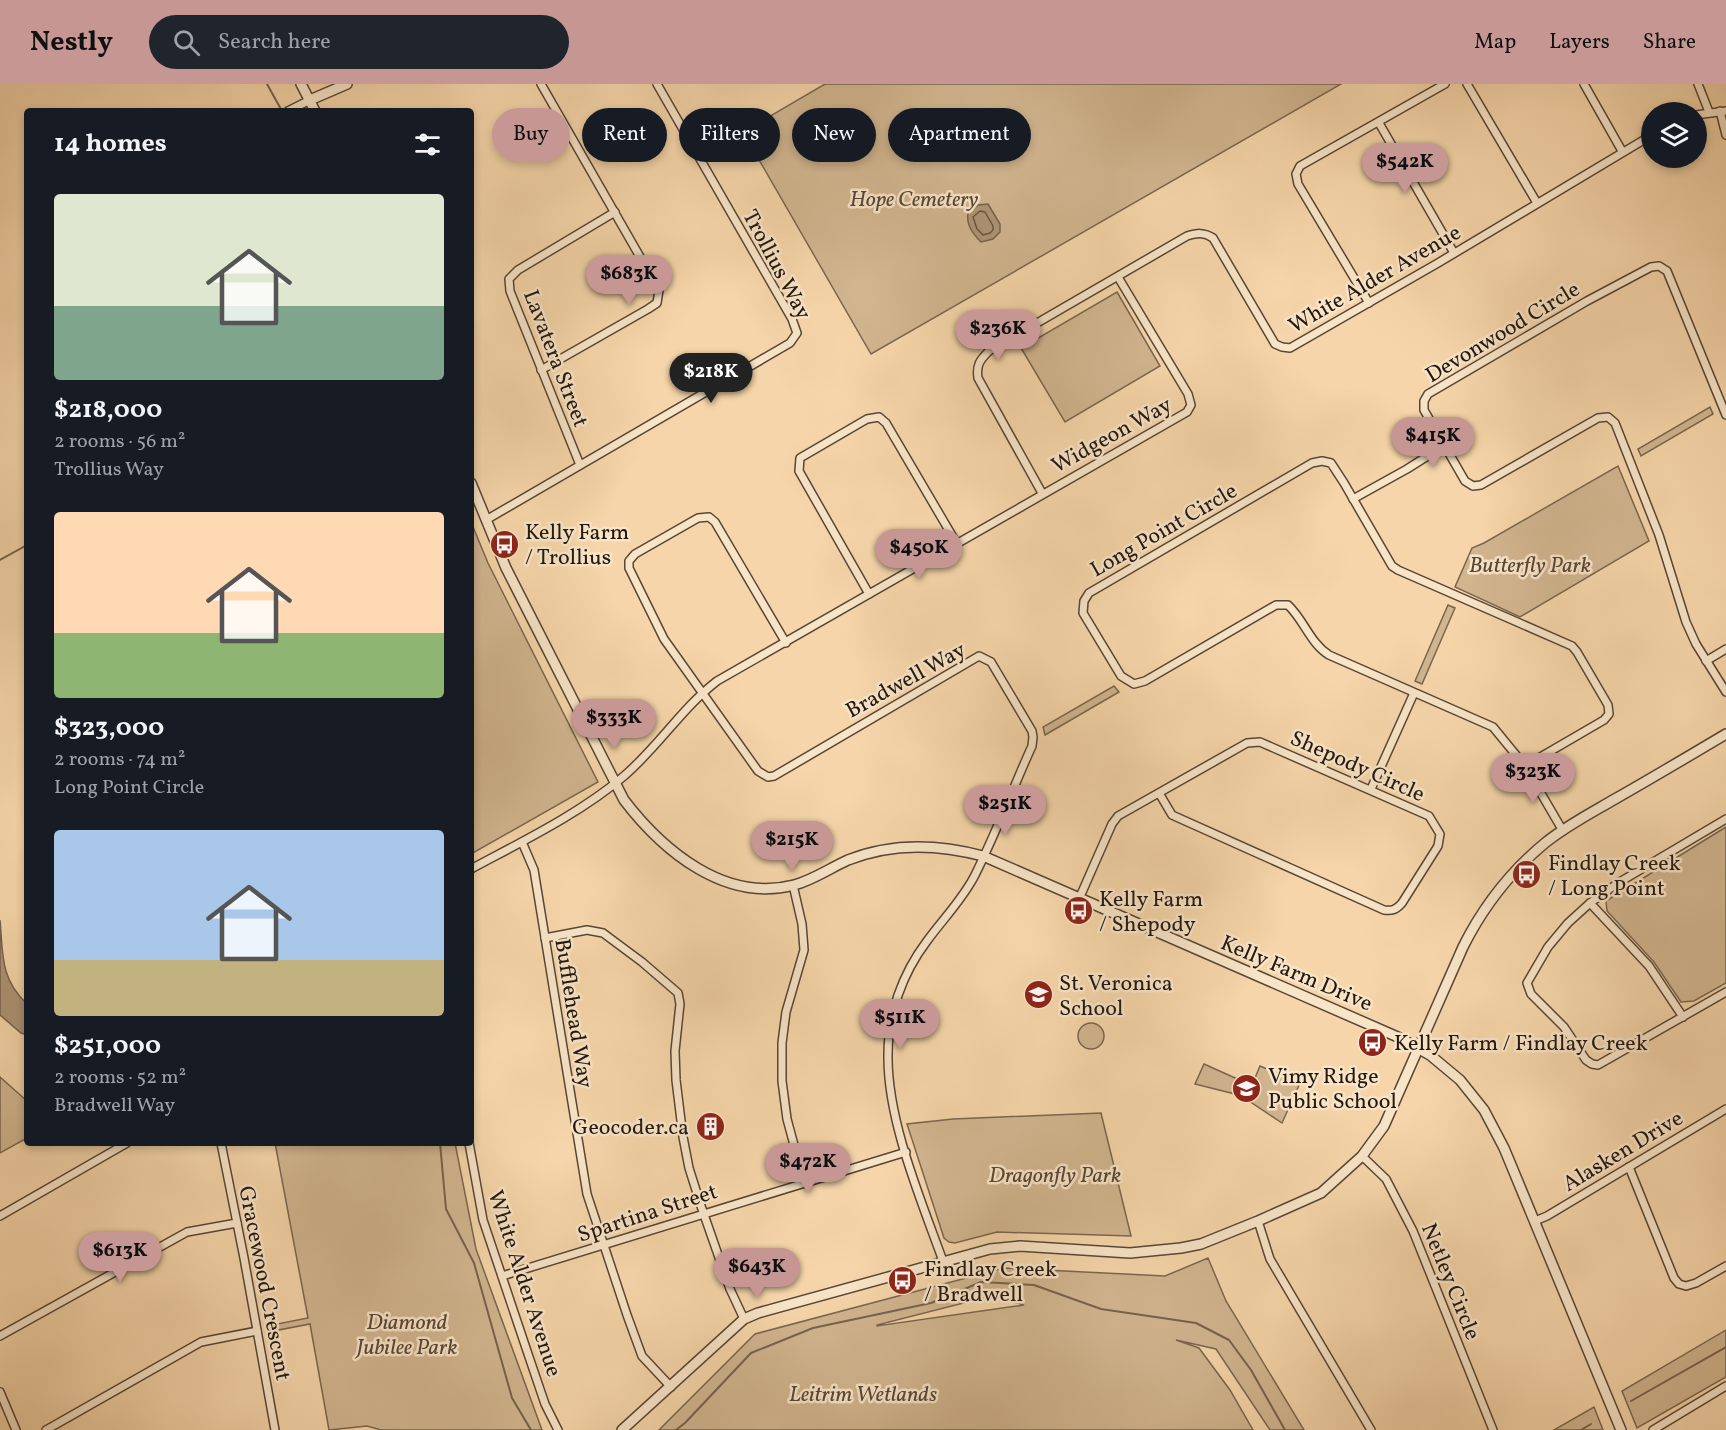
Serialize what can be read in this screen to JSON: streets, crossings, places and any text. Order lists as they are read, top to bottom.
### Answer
{
  "streets": {
    "street": [
      "Trollius Way",
      "White Alder Avenue",
      "Devonwood Circle",
      "Lavatera Street",
      "Widgeon Way",
      "Long Point Circle",
      "Bradwell Way",
      "Shepody Circle",
      "Kelly Farm Drive",
      "Bufflehead Way",
      "Alasken Drive",
      "Spartina Street",
      "Netley Circle",
      "Gracewood Crescent"
    ]
  },
  "crossings": [
    ["Trollius Way", "Lavatera Street"],
    ["Trollius Way", "Kelly Farm Drive"],
    ["White Alder Avenue", "Widgeon Way"],
    ["White Alder Avenue", "Spartina Street"],
    ["Bradwell Way", "Kelly Farm Drive"],
    ["Bradwell Way", "Spartina Street"],
    ["Shepody Circle", "Kelly Farm Drive"],
    ["Kelly Farm Drive", "Alasken Drive"],
    ["Bufflehead Way", "Spartina Street"]
  ],
  "parks": [
    "Hope Cemetery",
    "Butterfly Park",
    "Dragonfly Park",
    "Diamond Jubilee Park",
    "Leitrim Wetlands"
  ],
  "places": {
    "bus stop": [
      "Kelly Farm / Trollius",
      "Findlay Creek / Long Point",
      "Kelly Farm / Shepody",
      "Kelly Farm / Findlay Creek",
      "Findlay Creek / Bradwell"
    ],
    "school or university": ["St. Veronica School", "Vimy Ridge Public School"],
    "building": ["Geocoder.ca"]
  },
  "page": {
    "header": "Nestly",
    "search": "Search here",
    "nav": ["Map", "Layers", "Share"],
    "chip": [
      "Buy",
      "Rent",
      "Filters",
      "New",
      "Apartment"
    ],
    "heading": "14 homes",
    "price": [
      "$542K",
      "$683K",
      "$236K",
      "$218K",
      "$415K",
      "$450K",
      "$333K",
      "$323K",
      "$251K",
      "$215K",
      "$511K",
      "$472K",
      "$613K",
      "$643K"
    ],
    "list": [
      {
        "name": "$218,000",
        "note": "2 rooms · 56 m² · Trollius Way"
      },
      {
        "name": "$323,000",
        "note": "2 rooms · 74 m² · Long Point Circle"
      },
      {
        "name": "$251,000",
        "note": "2 rooms · 52 m² · Bradwell Way"
      }
    ]
  }
}
